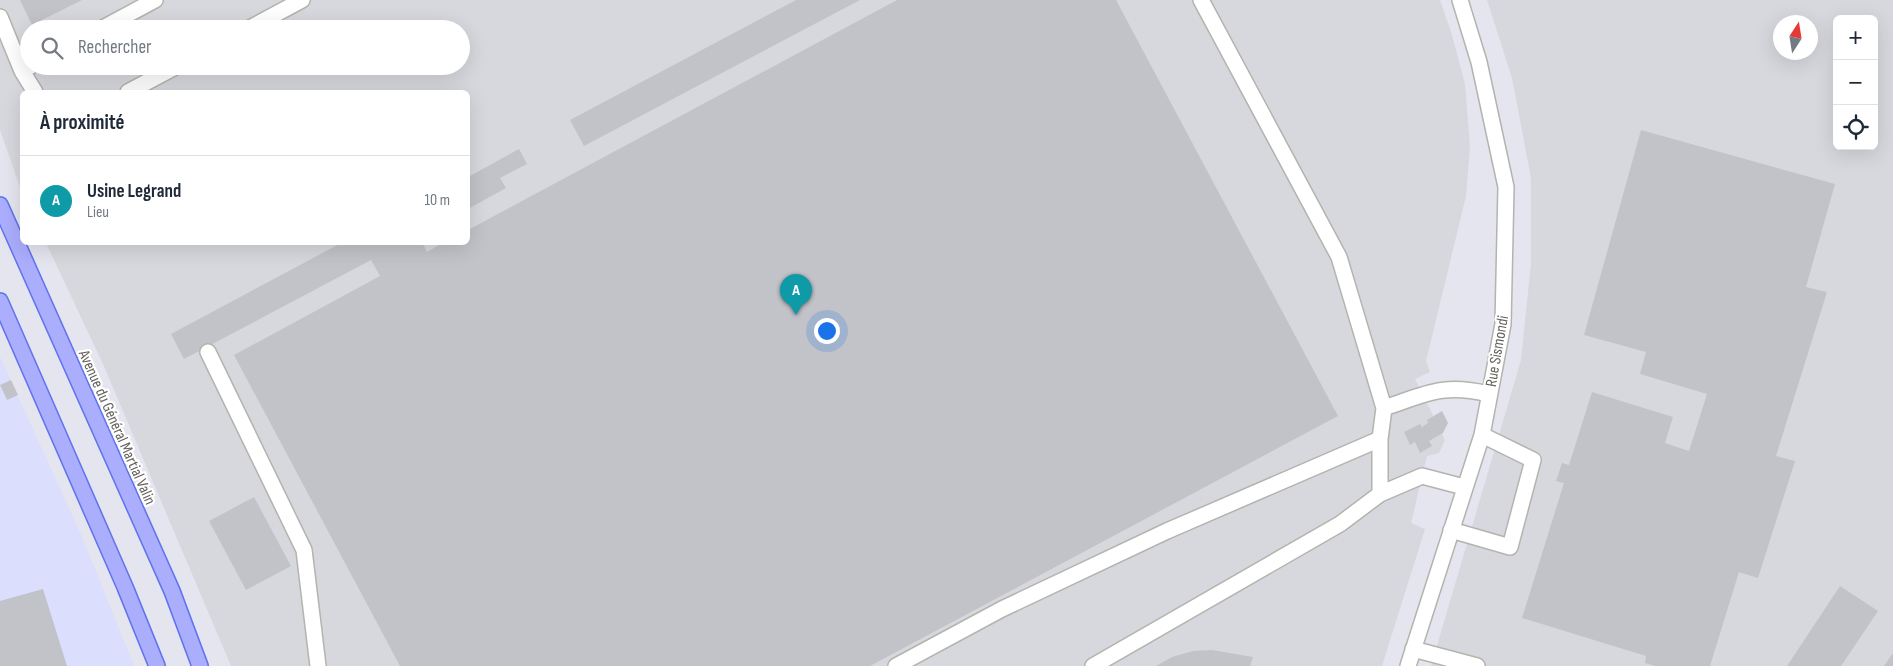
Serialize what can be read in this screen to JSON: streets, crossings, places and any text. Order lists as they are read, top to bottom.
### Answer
{
  "streets": {
    "main road": ["Avenue du Général Martial Valin"],
    "street": ["Rue Sismondi"]
  },
  "north": "top",
  "page": {
    "map_buttons": ["+", "−"],
    "search": "Rechercher",
    "heading": "À proximité",
    "list": [
      {
        "mark": "A",
        "name": "Usine Legrand",
        "note": "Lieu",
        "value": "10 m"
      }
    ],
    "pins": "A"
  }
}
